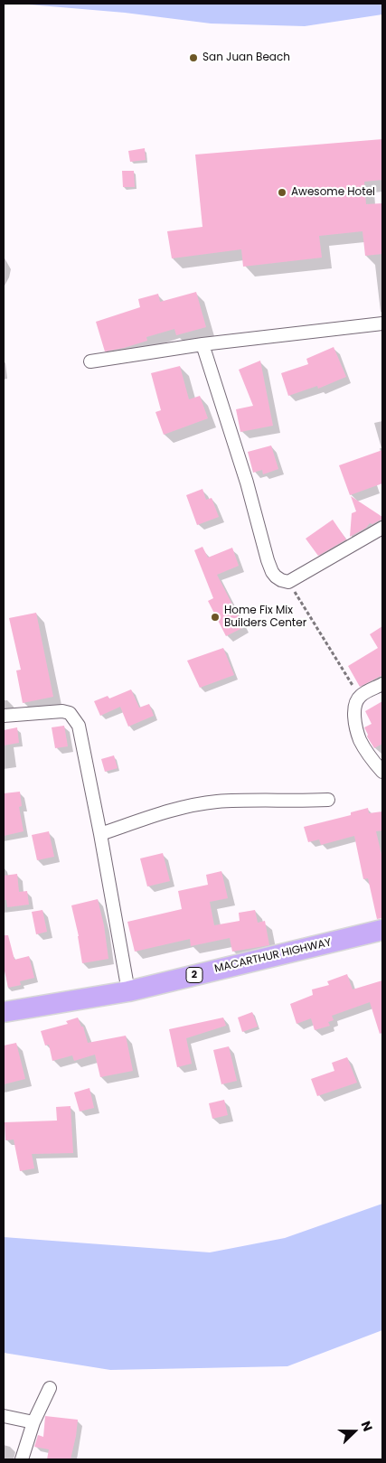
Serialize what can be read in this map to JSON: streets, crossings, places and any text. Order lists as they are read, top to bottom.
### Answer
{
  "streets": {
    "highway": ["MACARTHUR HIGHWAY", "2"]
  },
  "places": ["San Juan Beach", "Awesome Hotel", "Home Fix Mix Builders Center"],
  "north": "right"
}
